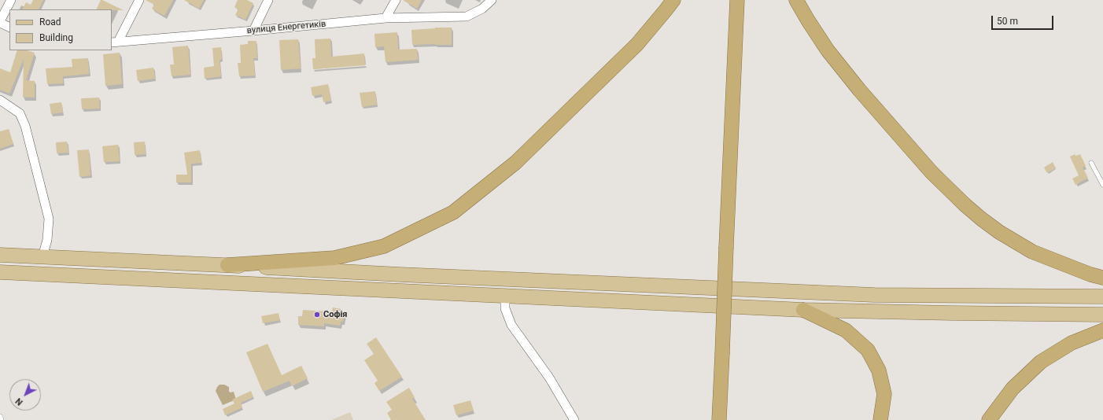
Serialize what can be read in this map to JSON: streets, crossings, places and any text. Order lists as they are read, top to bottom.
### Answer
{
  "streets": {
    "street": ["вулиця Енергетиків"]
  },
  "places": ["Софія"],
  "legend": ["Road", "Building"],
  "scale_bar": "50 m",
  "north": "bottom left"
}
